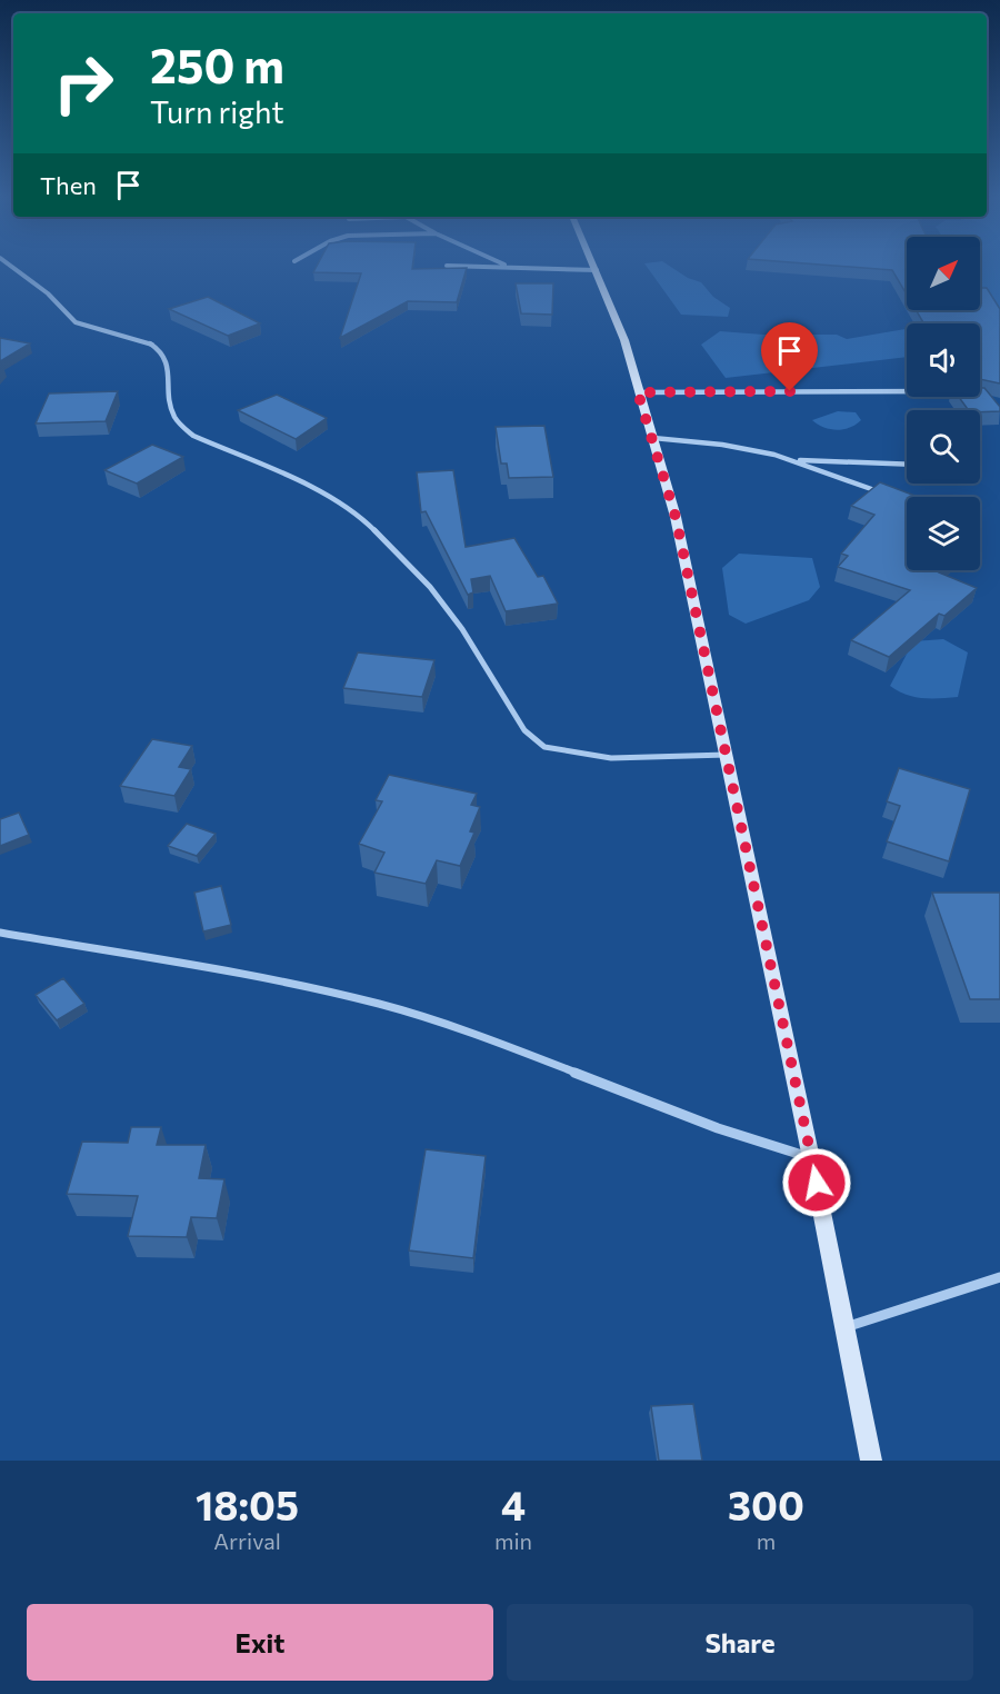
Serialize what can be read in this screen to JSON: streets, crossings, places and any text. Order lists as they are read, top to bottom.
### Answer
{
  "north": "top right",
  "page": {
    "turn": ["250 m", "Turn right"],
    "then": "Then",
    "eta": [
      "18:05",
      "Arrival",
      "4",
      "min",
      "300",
      "m"
    ],
    "buttons": ["Exit", "Share"]
  }
}
